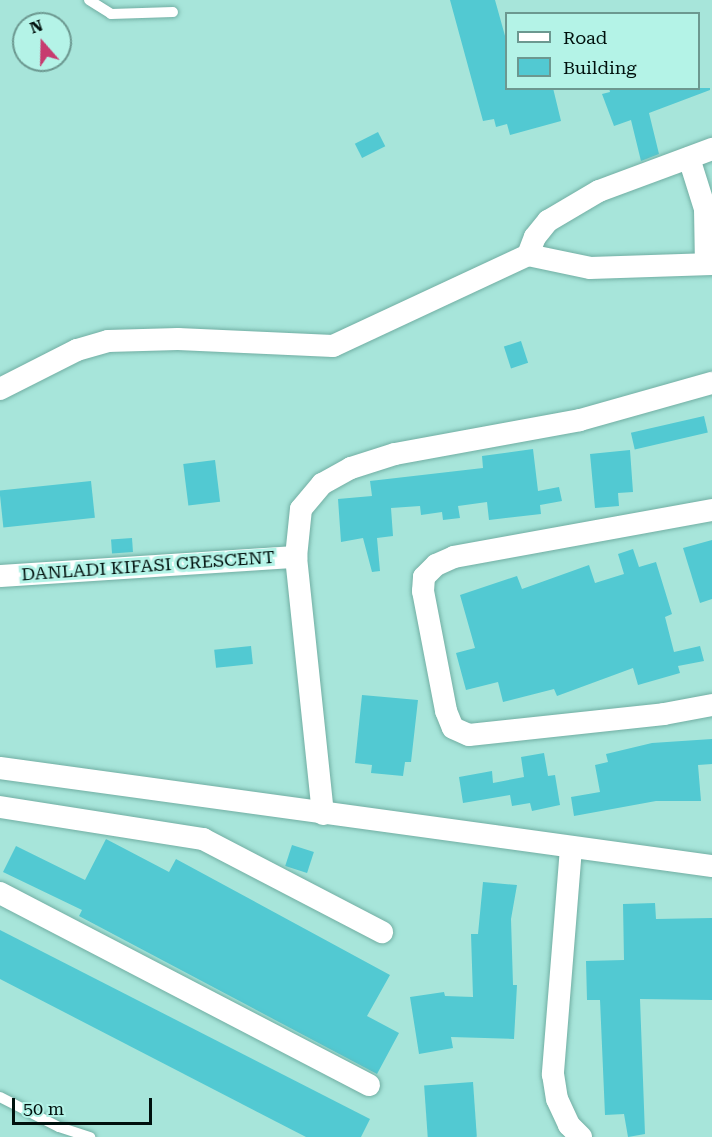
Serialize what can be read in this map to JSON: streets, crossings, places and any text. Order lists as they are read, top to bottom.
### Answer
{
  "streets": {
    "street": ["DANLADI KIFASI CRESCENT"]
  },
  "legend": ["Road", "Building"],
  "scale_bar": "50 m",
  "north": "top"
}
